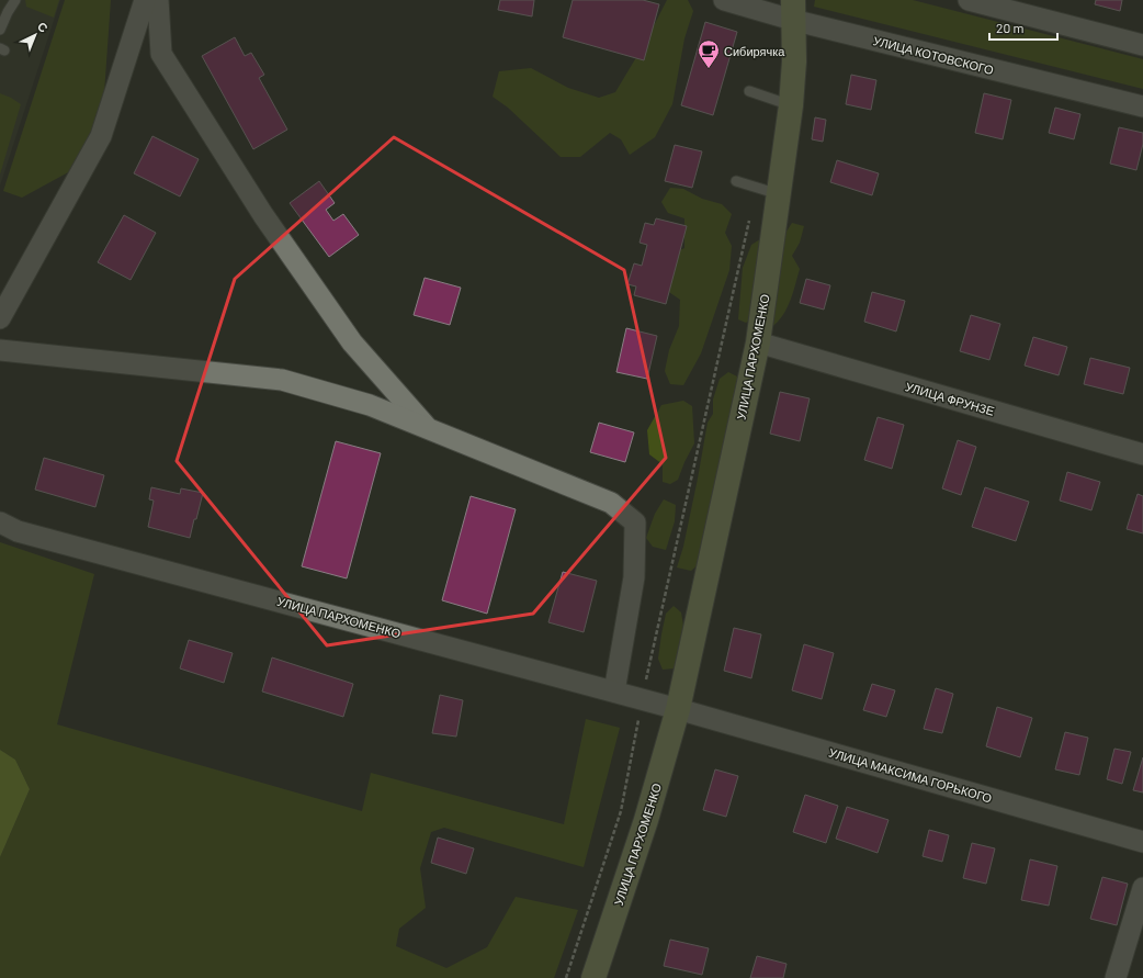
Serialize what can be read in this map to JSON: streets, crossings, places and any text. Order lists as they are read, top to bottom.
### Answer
{
  "streets": {
    "street": [
      "УЛИЦА КОТОВСКОГО",
      "УЛИЦА ПАРХОМЕНКО",
      "УЛИЦА ФРУНЗЕ",
      "УЛИЦА МАКСИМА ГОРЬКОГО"
    ]
  },
  "crossings": [
    ["УЛИЦА КОТОВСКОГО", "УЛИЦА ПАРХОМЕНКО"],
    ["УЛИЦА ПАРХОМЕНКО", "УЛИЦА ФРУНЗЕ"],
    ["УЛИЦА ПАРХОМЕНКО", "УЛИЦА МАКСИМА ГОРЬКОГО"]
  ],
  "places": {
    "cafe": ["Сибирячка"]
  },
  "scale_bar": "20 m",
  "north": "top right"
}
